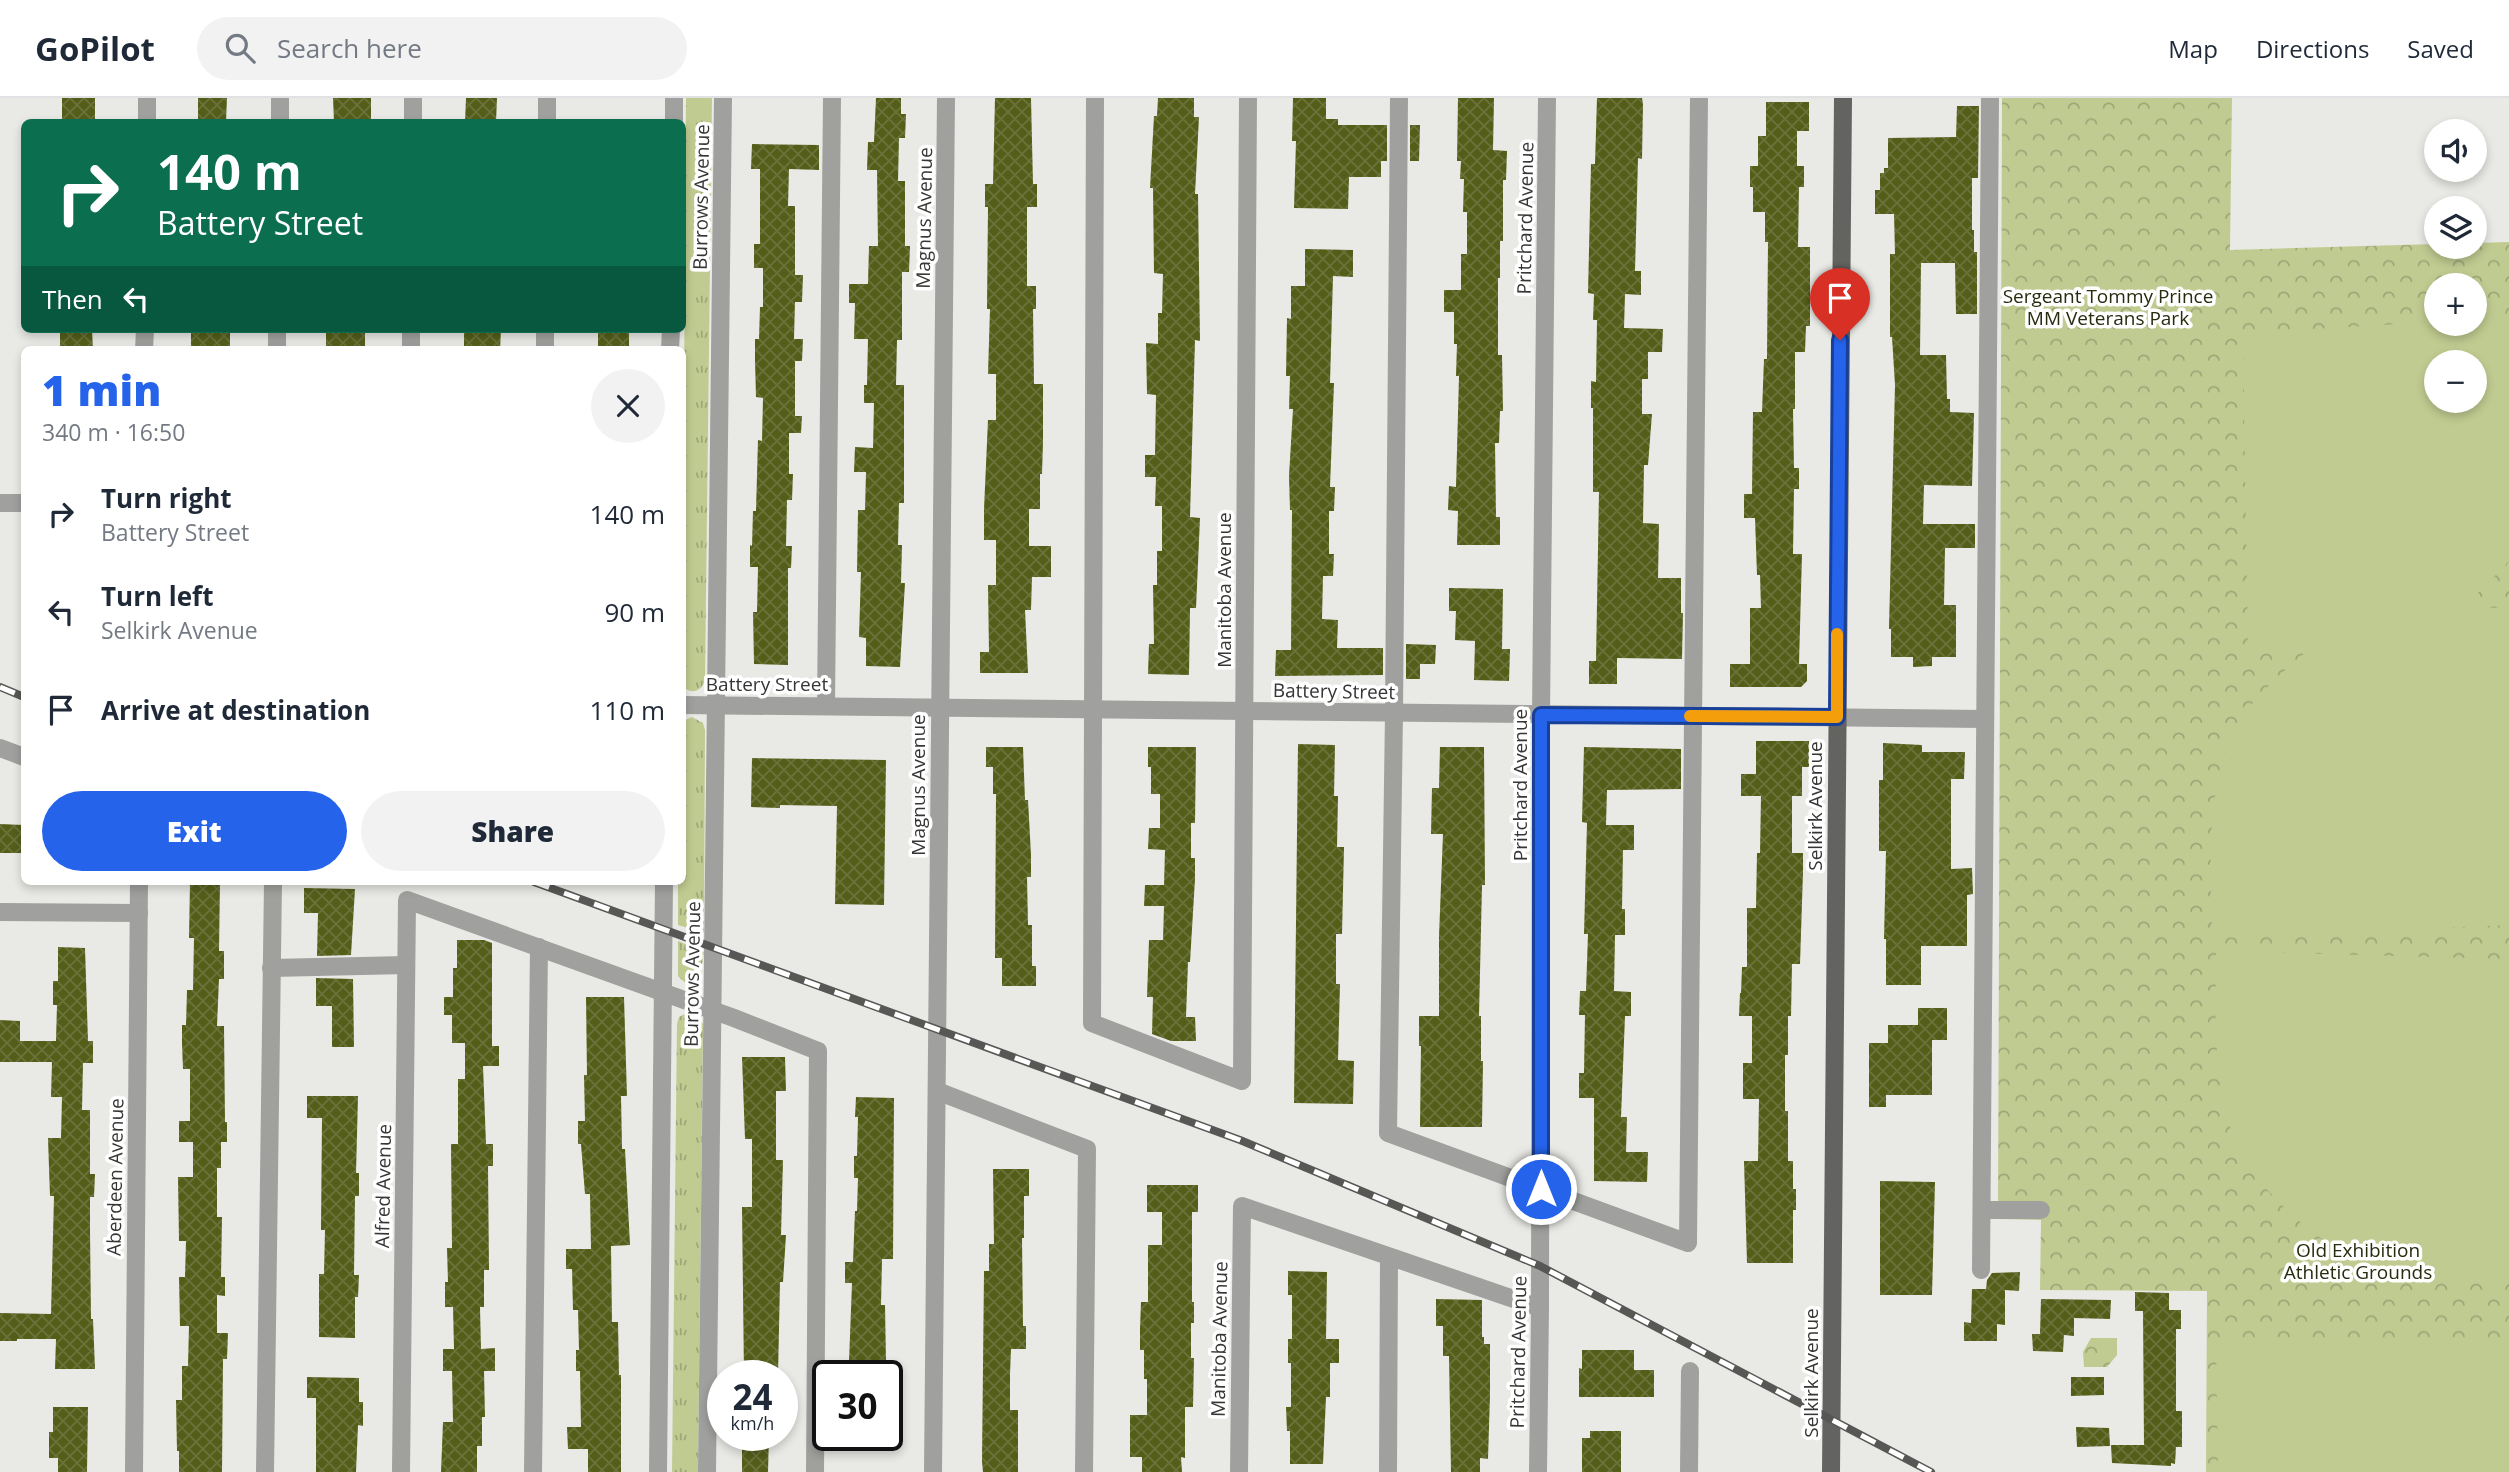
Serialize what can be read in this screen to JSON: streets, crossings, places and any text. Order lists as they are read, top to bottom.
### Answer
{
  "streets": {
    "main road": ["Selkirk Avenue"],
    "street": [
      "Burrows Avenue",
      "Magnus Avenue",
      "Pritchard Avenue",
      "Manitoba Avenue",
      "Battery Street",
      "Aberdeen Avenue",
      "Alfred Avenue"
    ]
  },
  "crossings": [
    ["Burrows Avenue", "Battery Street"],
    ["Magnus Avenue", "Battery Street"],
    ["Pritchard Avenue", "Battery Street"],
    ["Manitoba Avenue", "Battery Street"],
    ["Battery Street", "Selkirk Avenue"]
  ],
  "parks": ["Sergeant Tommy Prince MM Veterans Park", "Old Exhibition Athletic Grounds"],
  "page": {
    "header": "GoPilot",
    "search": "Search here",
    "nav": ["Map", "Directions", "Saved"],
    "map_buttons": ["+", "−"],
    "turn": ["140 m", "Battery Street"],
    "then": "Then",
    "heading": ["1 min", "340 m · 16:50"],
    "list": [
      {
        "name": "Turn right",
        "note": "Battery Street",
        "value": "140 m"
      },
      {
        "name": "Turn left",
        "note": "Selkirk Avenue",
        "value": "90 m"
      },
      {
        "name": "Arrive at destination",
        "value": "110 m"
      }
    ],
    "buttons": ["Exit", "Share"],
    "speed": "24 km/h",
    "limit": "30"
  }
}
